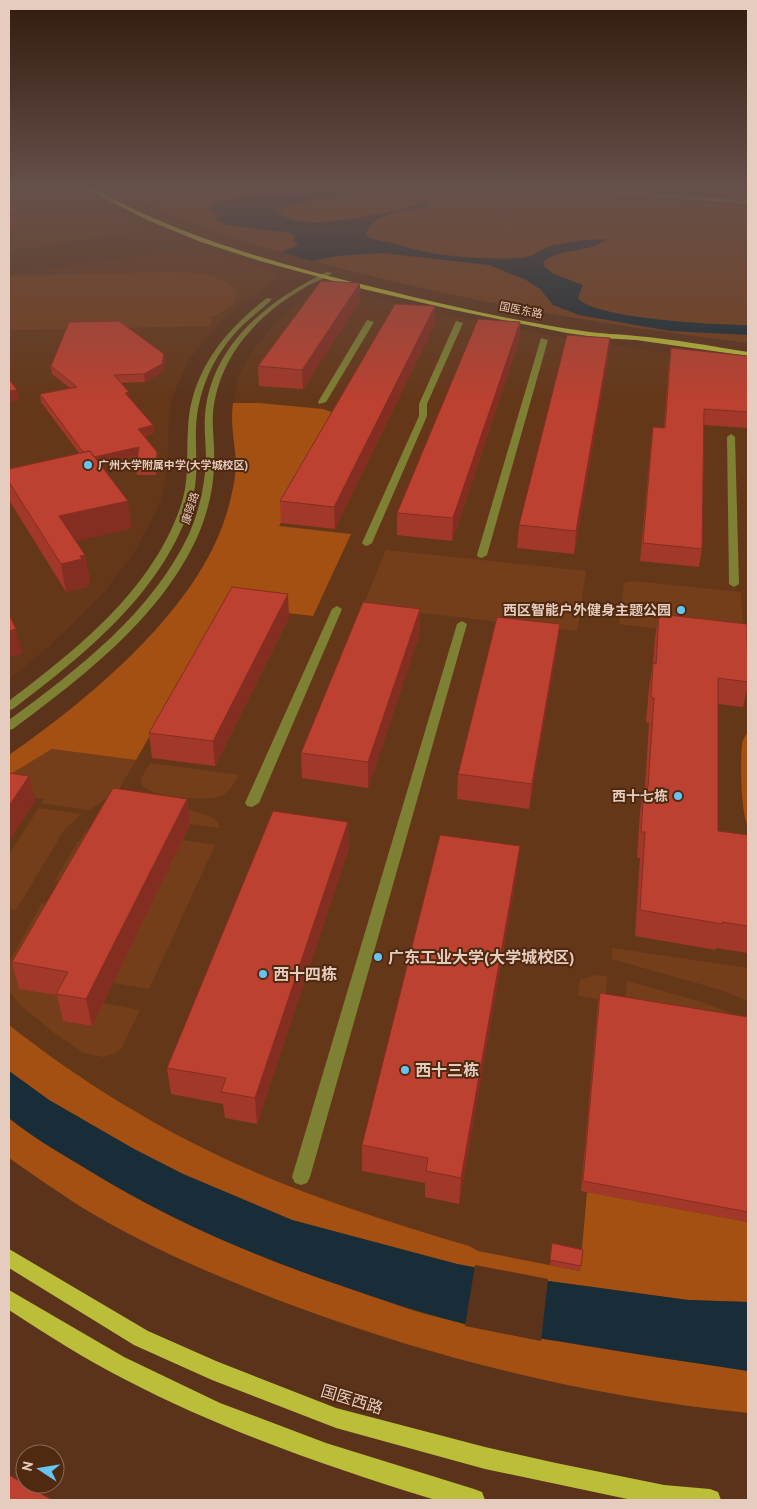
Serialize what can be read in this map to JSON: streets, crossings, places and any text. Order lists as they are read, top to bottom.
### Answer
{
  "streets": {
    "main road": ["国医东路", "国医西路"],
    "street": ["康陵路"]
  },
  "crossings": [
    ["国医东路", "康陵路"]
  ],
  "places": [
    "广州大学附属中学(大学城校区)",
    "西区智能户外健身主题公园",
    "西十七栋",
    "广东工业大学(大学城校区)",
    "西十四栋",
    "西十三栋"
  ],
  "north": "left"
}
